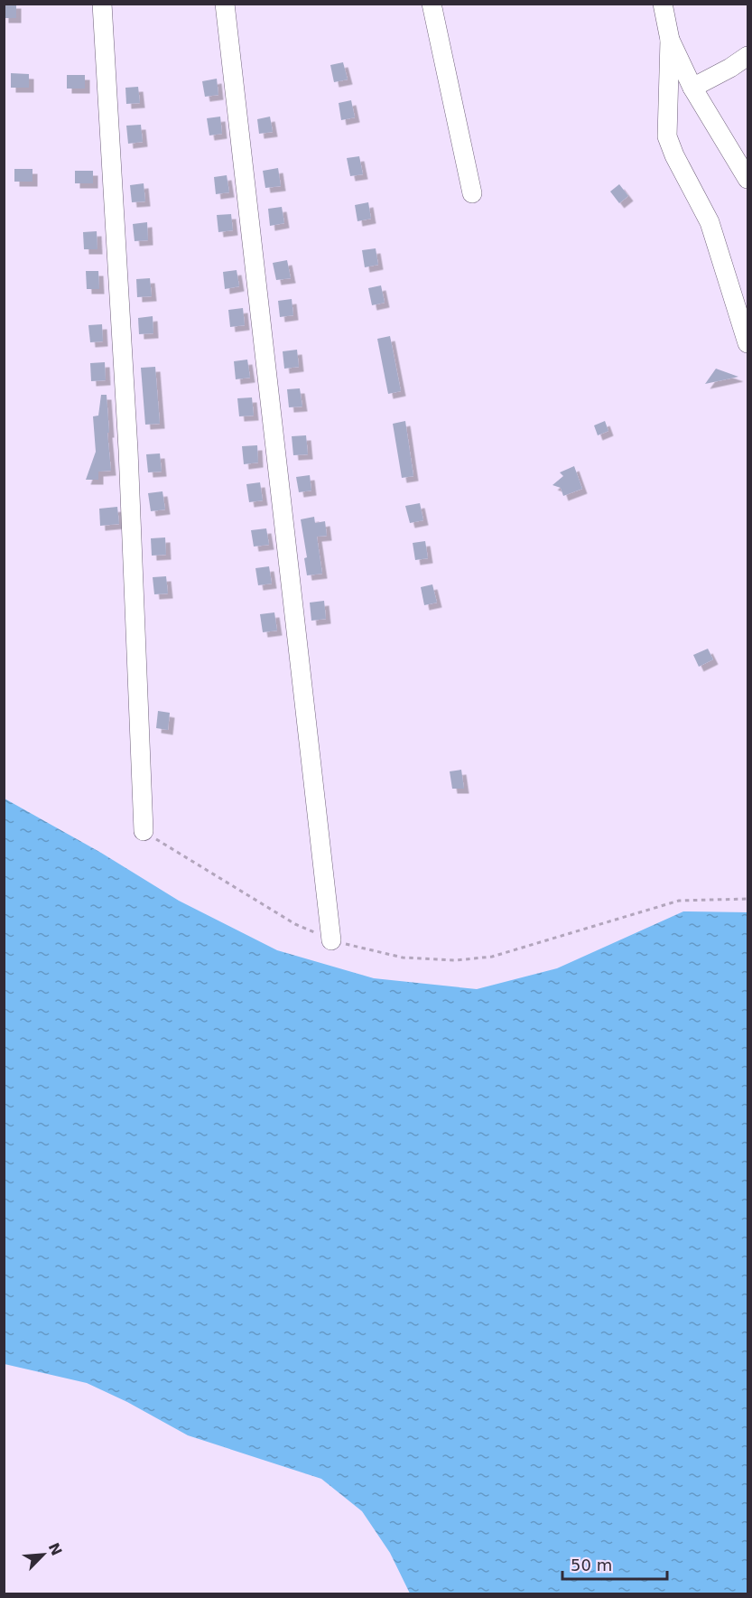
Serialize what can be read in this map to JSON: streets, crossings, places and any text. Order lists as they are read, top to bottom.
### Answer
{
  "scale_bar": "50 m",
  "north": "top right"
}
